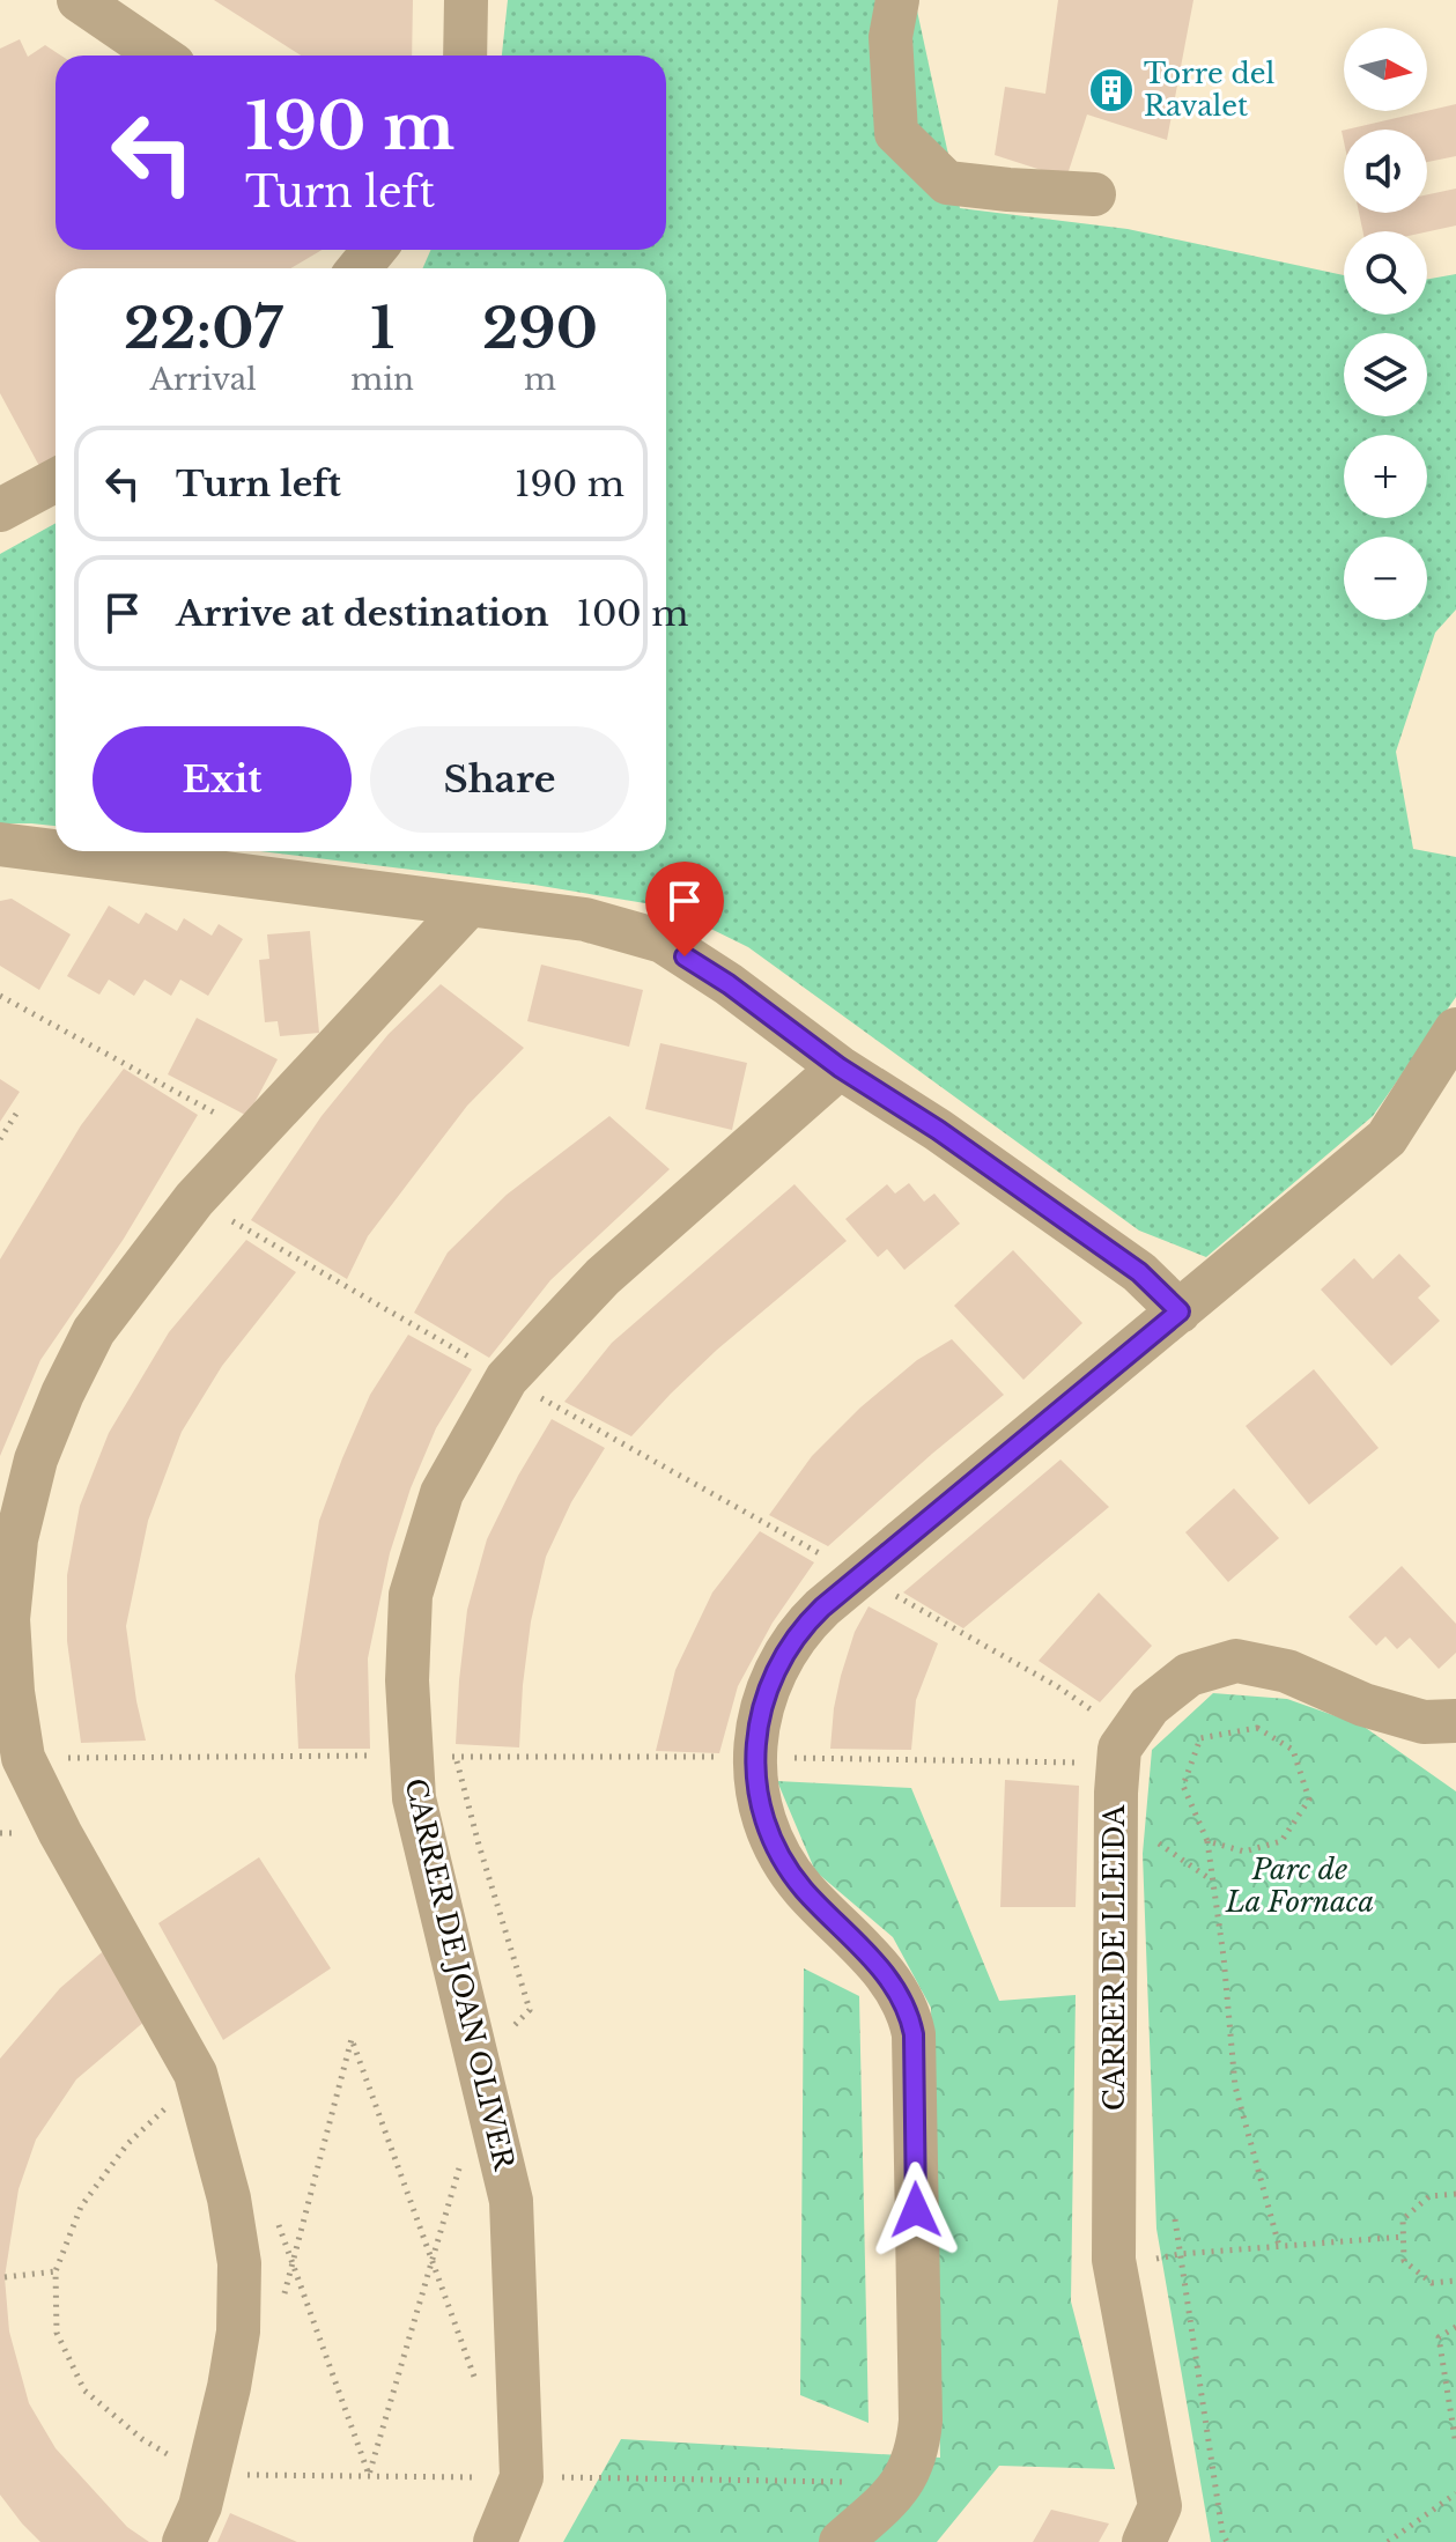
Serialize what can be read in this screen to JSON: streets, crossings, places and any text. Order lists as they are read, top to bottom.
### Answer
{
  "streets": {
    "street": ["CARRER DE LLEIDA", "CARRER DE JOAN OLIVER"]
  },
  "parks": ["Parc de La Fornaca"],
  "places": {
    "building": ["Torre del Ravalet"]
  },
  "north": "right",
  "page": {
    "map_buttons": ["+", "−"],
    "turn": ["190 m", "Turn left"],
    "eta": [
      "22:07",
      "Arrival",
      "1",
      "min",
      "290",
      "m"
    ],
    "list": [
      {
        "name": "Turn left",
        "value": "190 m"
      },
      {
        "name": "Arrive at destination",
        "value": "100 m"
      }
    ],
    "buttons": ["Exit", "Share"]
  }
}
